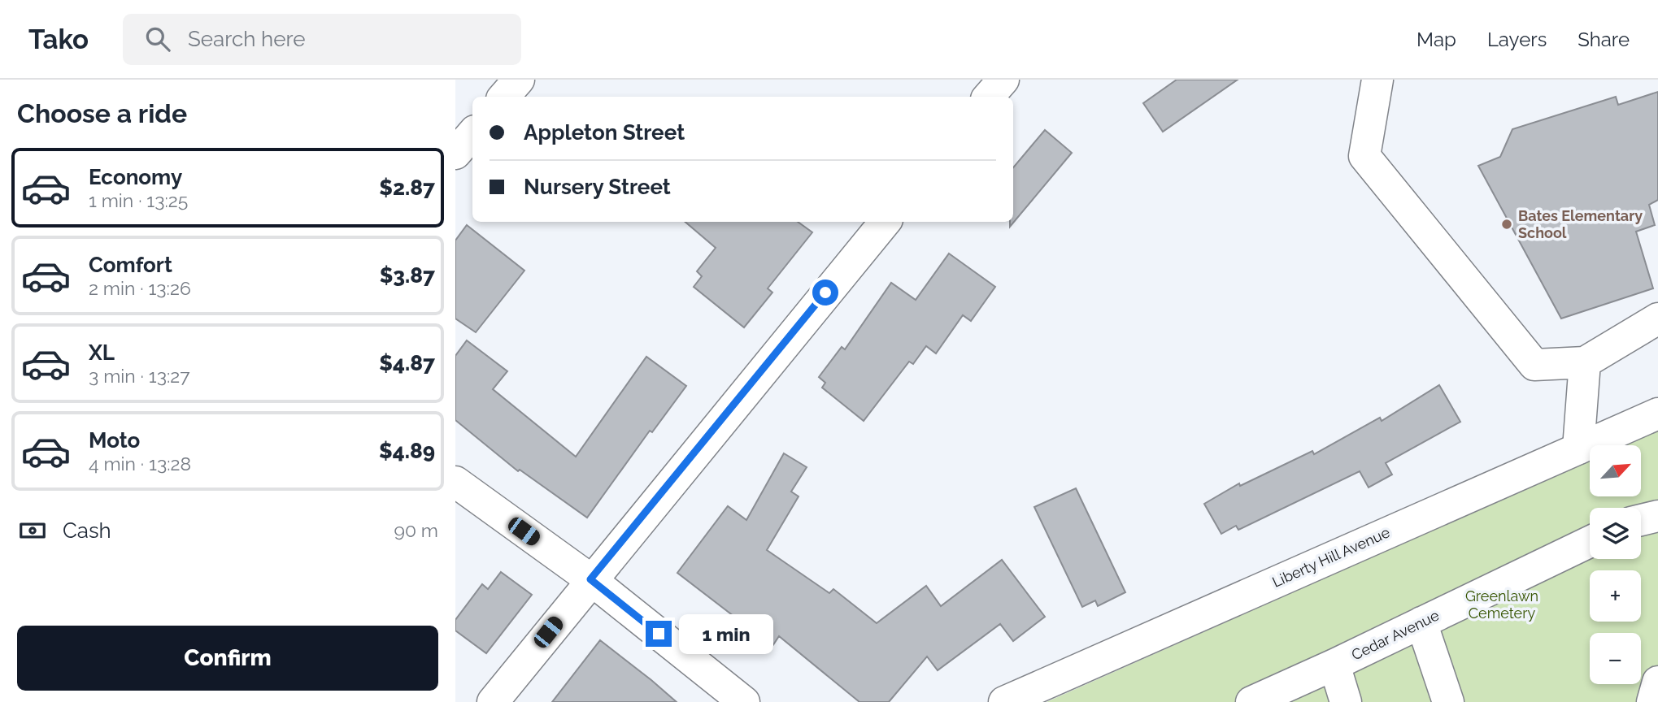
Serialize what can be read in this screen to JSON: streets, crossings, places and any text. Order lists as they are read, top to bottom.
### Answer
{
  "streets": {
    "street": ["Liberty Hill Avenue", "Cedar Avenue"]
  },
  "parks": ["Greenlawn Cemetery"],
  "places": ["Bates Elementary School"],
  "north": "top right",
  "page": {
    "header": "Tako",
    "search": "Search here",
    "nav": ["Map", "Layers", "Share"],
    "heading": "Choose a ride",
    "banner": ["Appleton Street", "Nursery Street"],
    "list": [
      {
        "name": "Economy",
        "note": "1 min · 13:25",
        "value": "$2.87"
      },
      {
        "name": "Comfort",
        "note": "2 min · 13:26",
        "value": "$3.87"
      },
      {
        "name": "XL",
        "note": "3 min · 13:27",
        "value": "$4.87"
      },
      {
        "name": "Moto",
        "note": "4 min · 13:28",
        "value": "$4.89"
      }
    ],
    "map_buttons": ["+", "−"],
    "pay": ["Cash", "90 m"],
    "buttons": "Confirm",
    "bubble": "1 min"
  }
}
